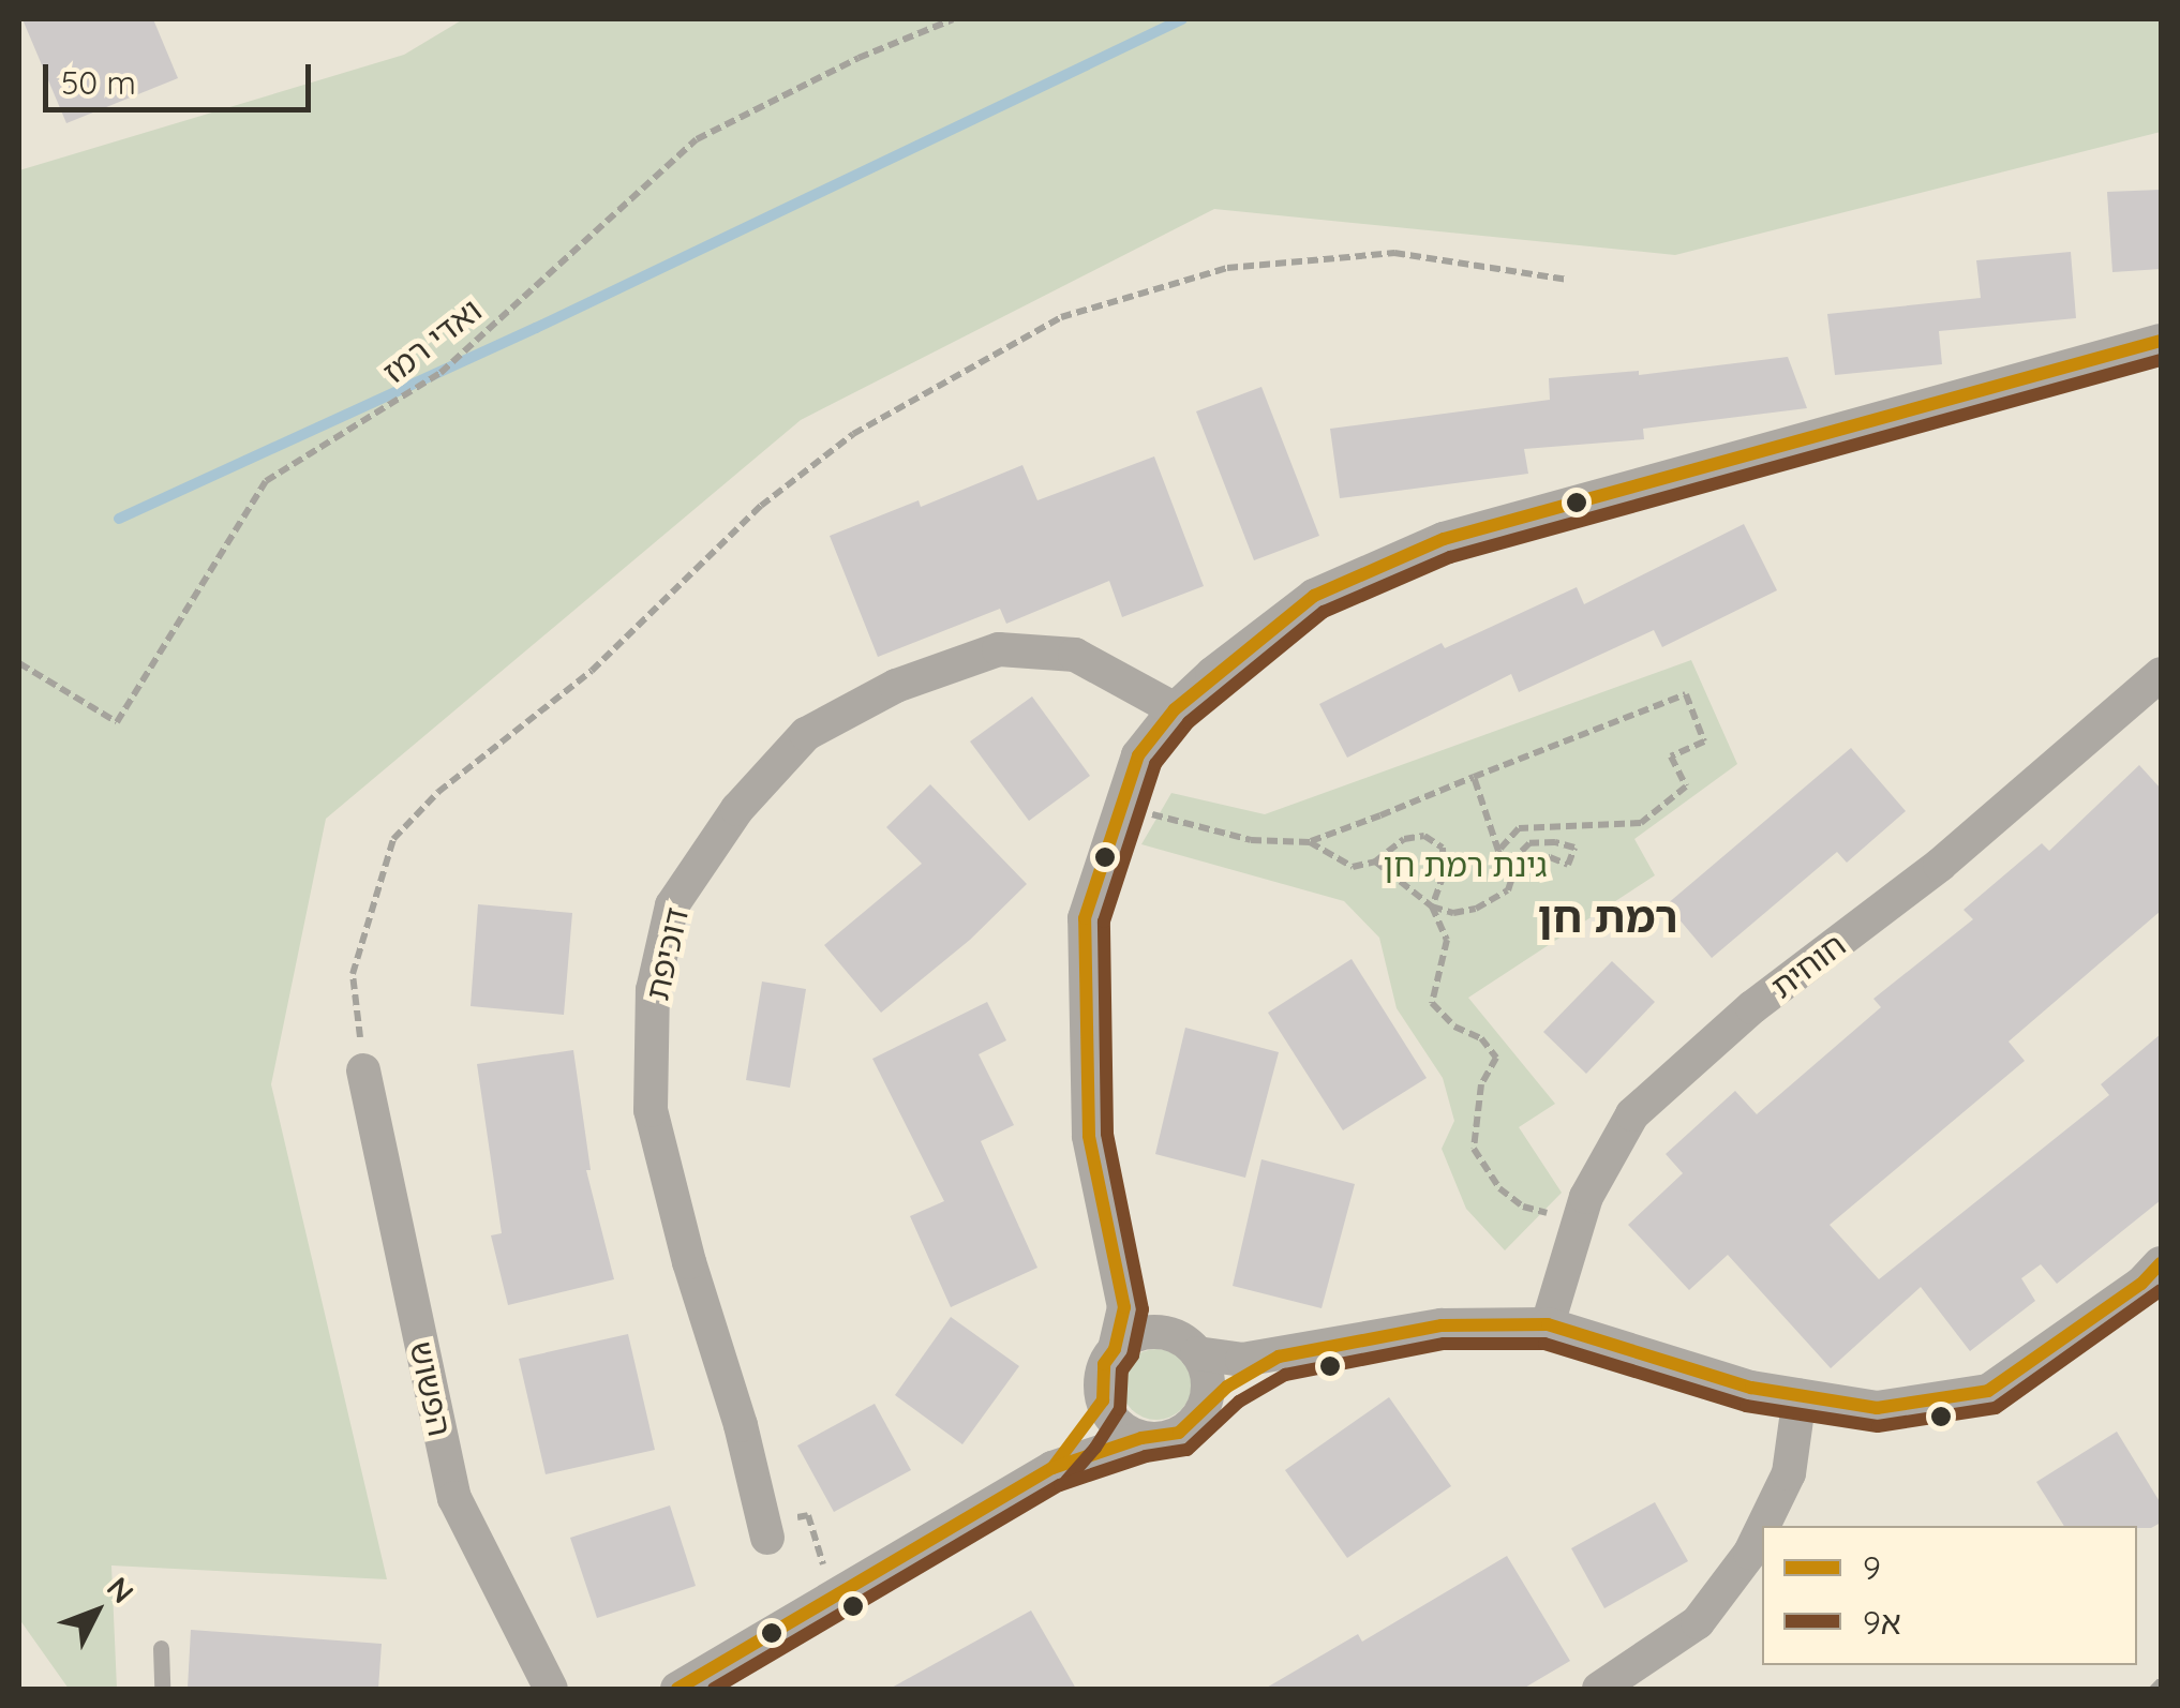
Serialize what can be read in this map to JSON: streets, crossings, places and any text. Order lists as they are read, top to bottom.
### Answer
{
  "streets": {
    "street": ["דוכיפת", "חוחית", "הפשוש"],
    "path": ["ואדי רמז"]
  },
  "districts": ["רמת חן"],
  "parks": ["גינת רמת חן"],
  "lines": ["transit line 9", "transit line 9א"],
  "legend": ["9", "9א"],
  "scale_bar": "50 m",
  "north": "top right"
}
